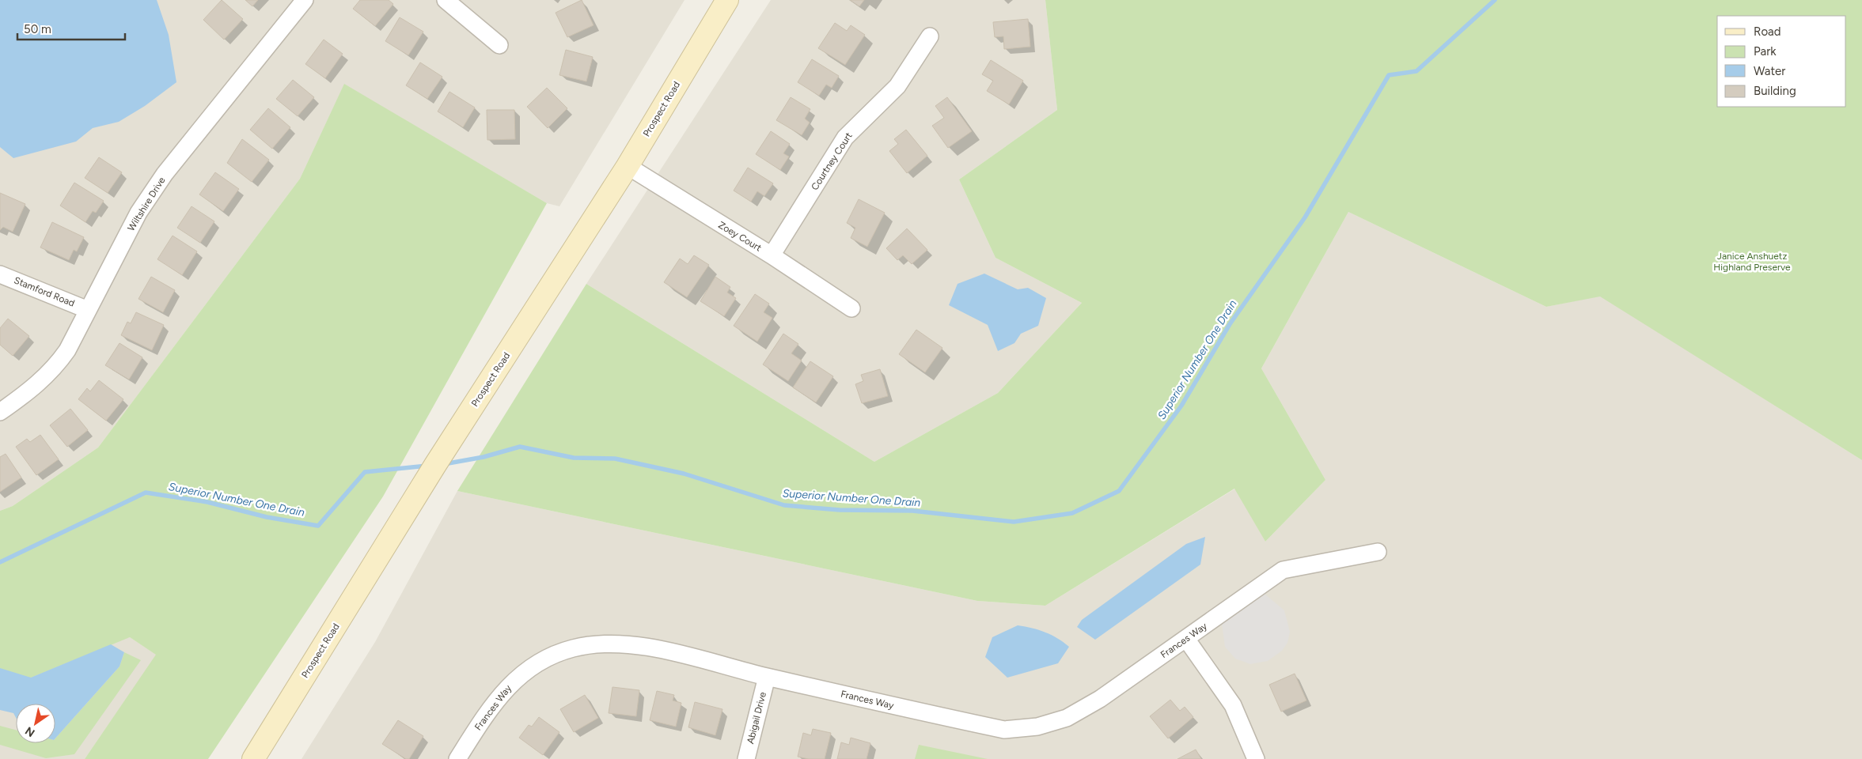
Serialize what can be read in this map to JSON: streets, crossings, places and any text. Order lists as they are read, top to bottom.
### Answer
{
  "streets": {
    "main road": ["Prospect Road"],
    "street": [
      "Courtney Court",
      "Wiltshire Drive",
      "Zoey Court",
      "Stamford Road",
      "Frances Way",
      "Abigail Drive"
    ]
  },
  "crossings": [
    ["Prospect Road", "Zoey Court"],
    ["Courtney Court", "Zoey Court"],
    ["Wiltshire Drive", "Stamford Road"],
    ["Frances Way", "Abigail Drive"]
  ],
  "water": ["Superior Number One Drain"],
  "parks": ["Janice Anshuetz Highland Preserve"],
  "legend": [
    "Road",
    "Park",
    "Water",
    "Building"
  ],
  "scale_bar": "50 m",
  "north": "bottom left"
}
